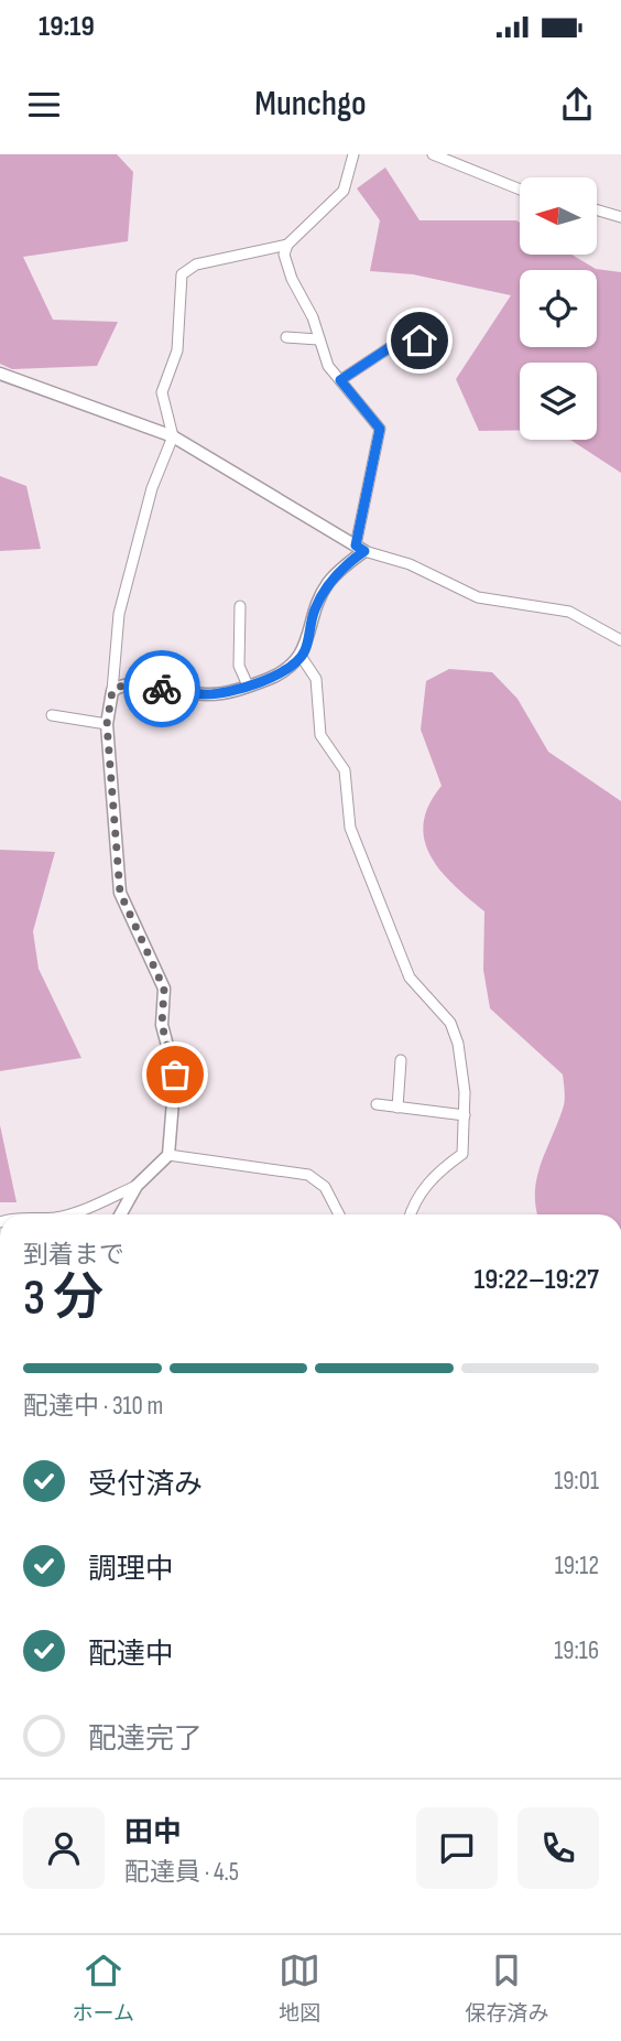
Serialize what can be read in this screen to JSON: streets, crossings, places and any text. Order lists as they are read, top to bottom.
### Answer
{
  "north": "left",
  "page": {
    "status": "19:19",
    "header": "Munchgo",
    "heading": ["3 分", "到着まで", "19:22–19:27"],
    "panel": ["田中", "配達員 · 4.5"],
    "bar": "配達中 · 310 m",
    "list": [
      ["受付済み", "19:01"],
      ["調理中", "19:12"],
      ["配達中", "19:16"],
      "配達完了"
    ],
    "tabs": ["ホーム", "地図", "保存済み"]
  }
}
